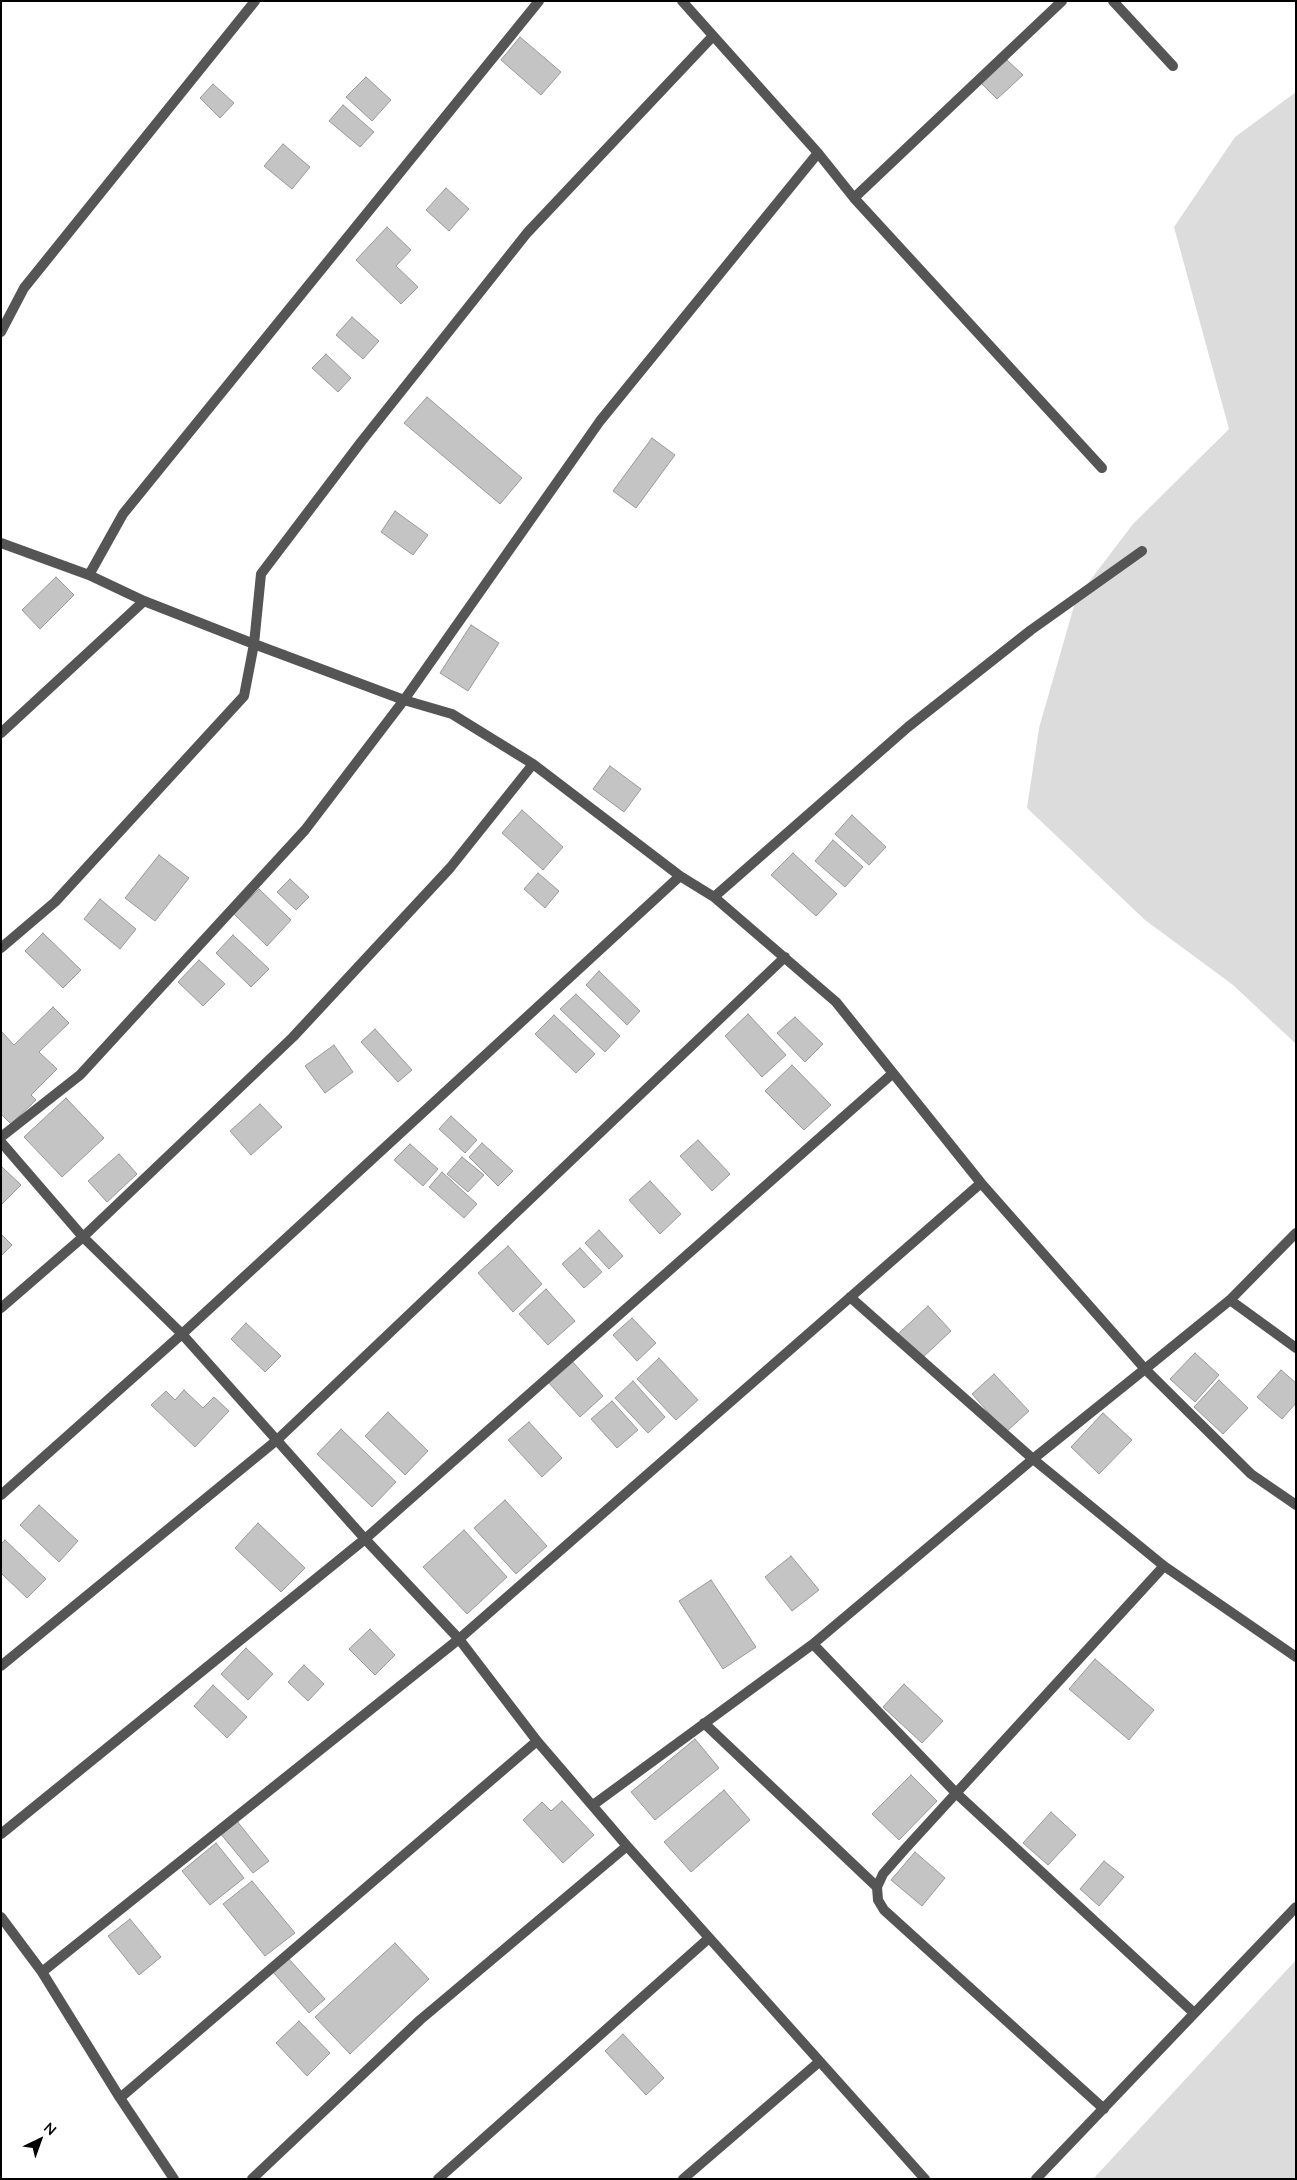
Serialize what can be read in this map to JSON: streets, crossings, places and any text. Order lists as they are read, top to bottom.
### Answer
{
  "north": "top right"
}
